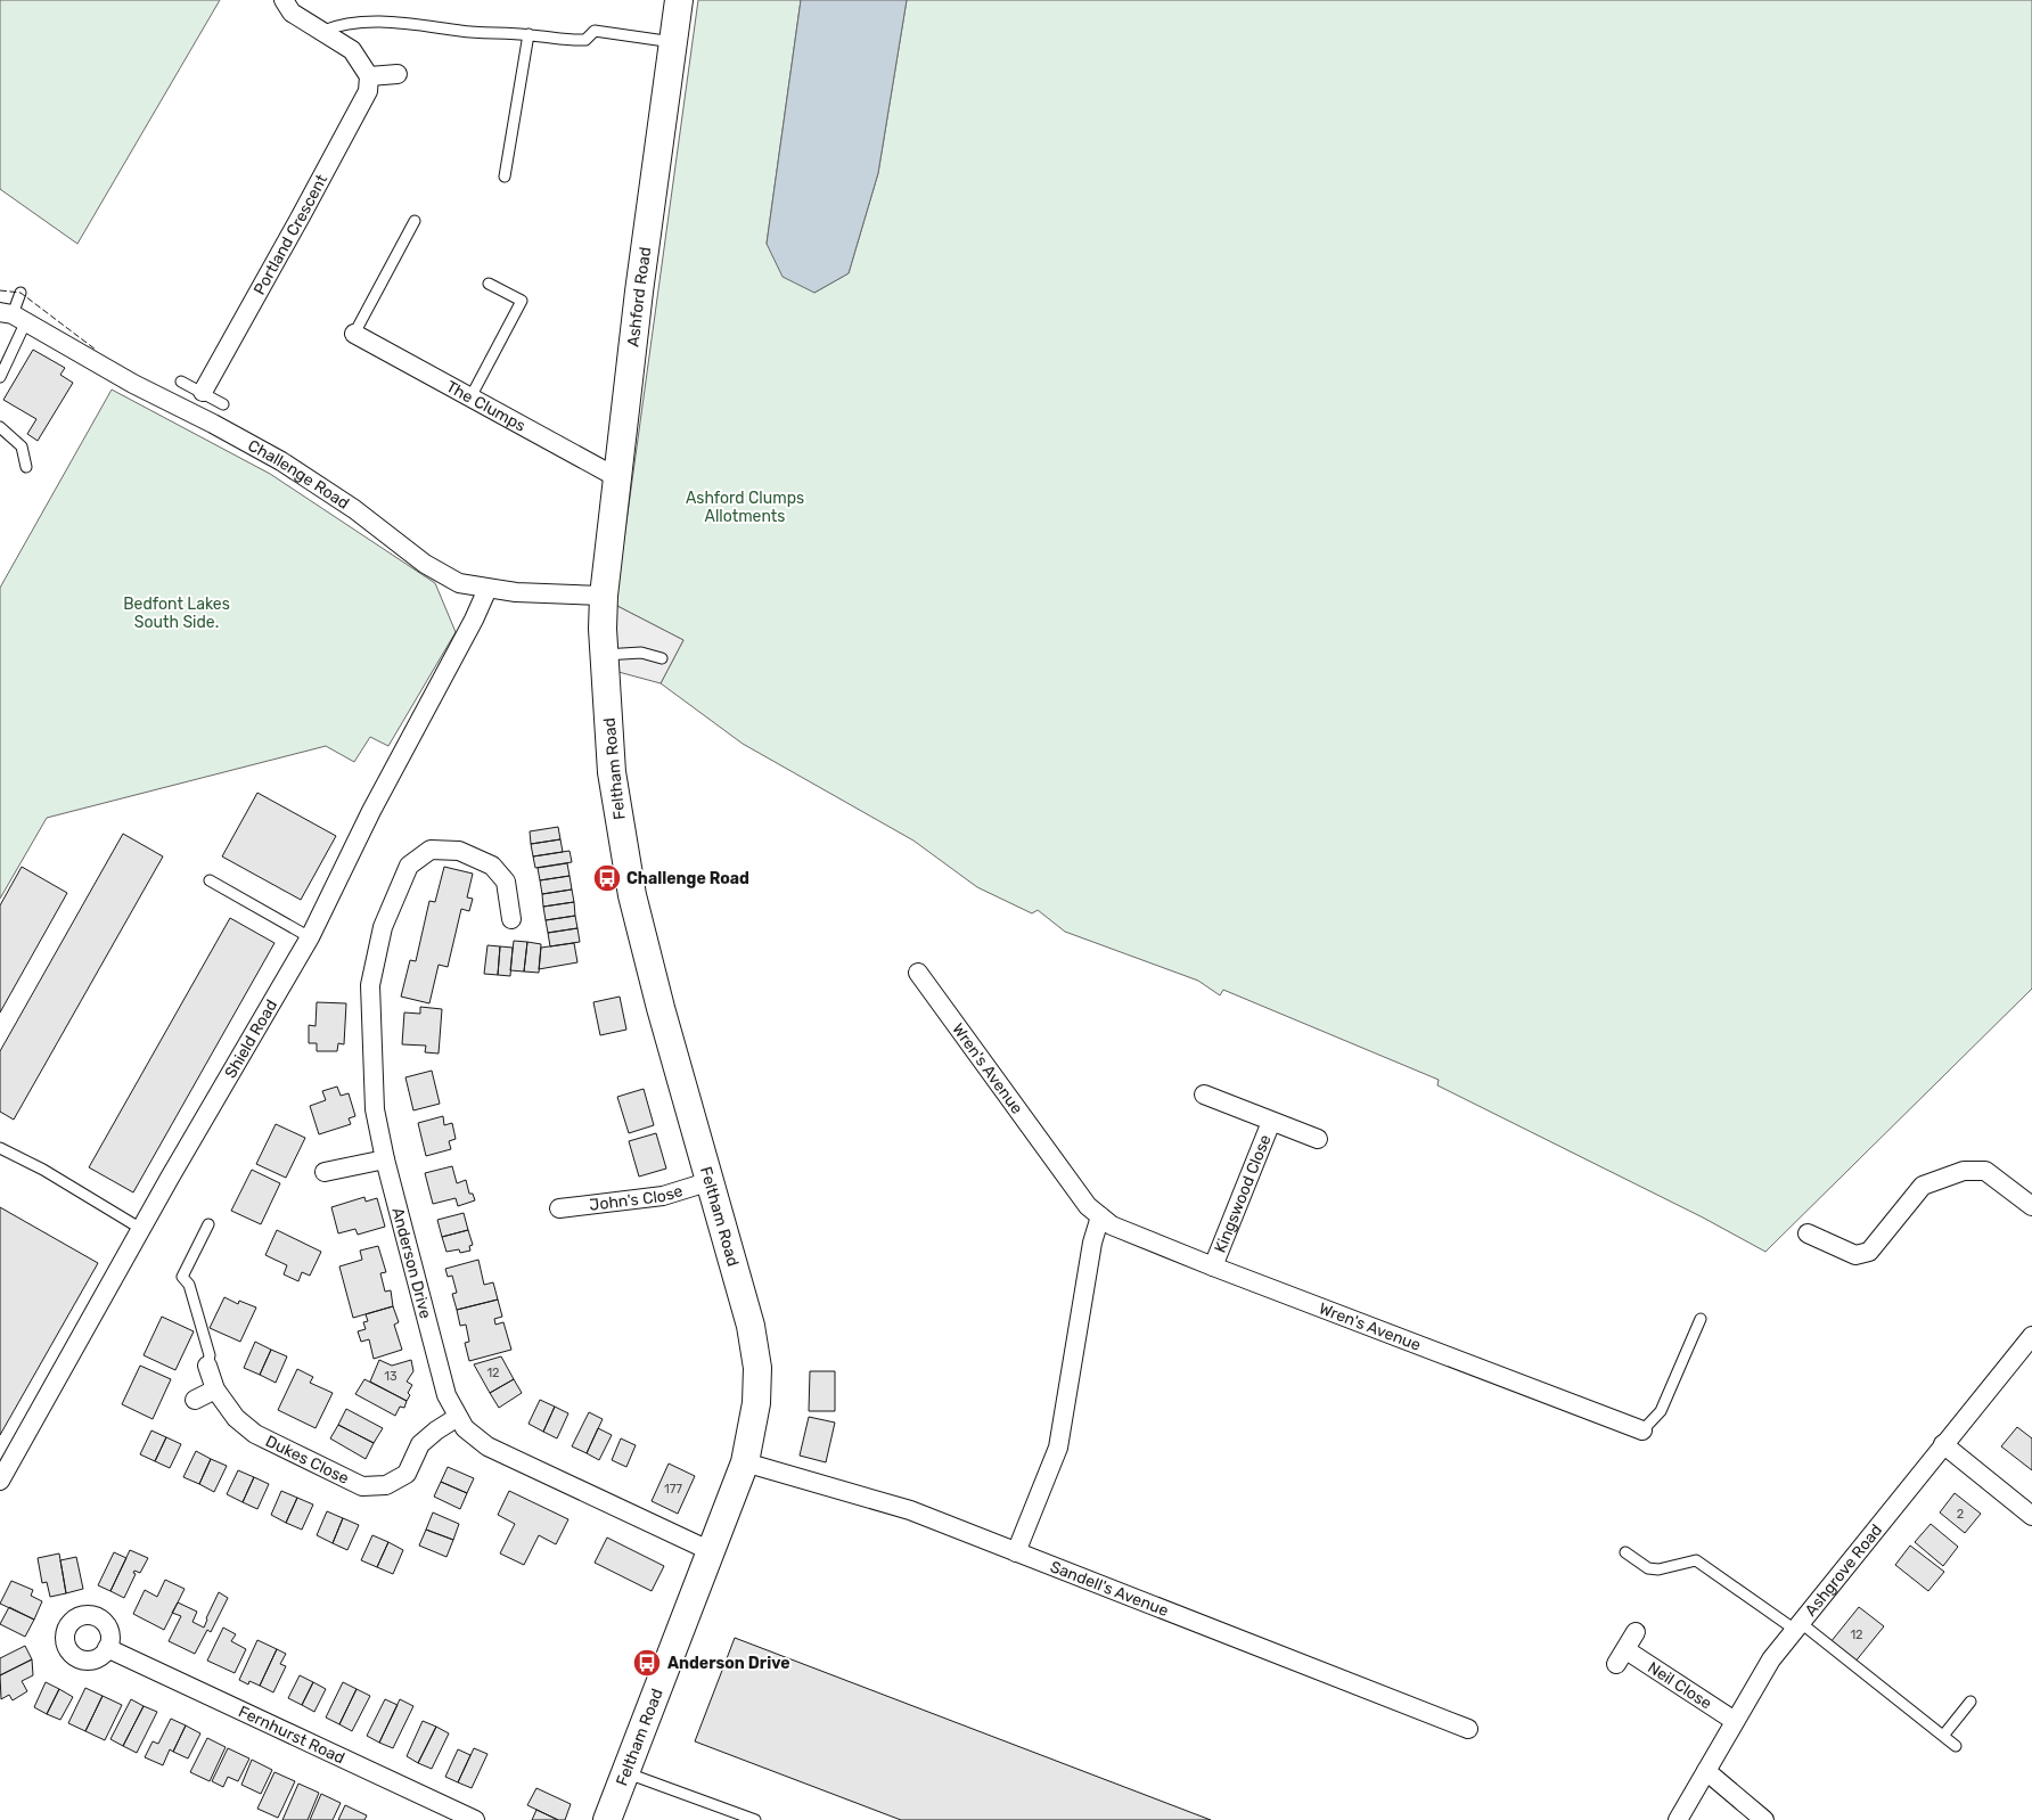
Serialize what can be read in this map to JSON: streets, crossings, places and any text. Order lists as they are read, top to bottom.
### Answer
{
  "streets": {
    "main road": ["Ashford Road", "Feltham Road"],
    "street": [
      "Portland Crescent",
      "The Clumps",
      "Challenge Road",
      "Shield Road",
      "Wren's Avenue",
      "Kingswood Close",
      "John's Close",
      "Anderson Drive",
      "Dukes Close",
      "Ashgrove Road",
      "Sandell's Avenue",
      "Neil Close",
      "Fernhurst Road"
    ]
  },
  "crossings": [
    ["Ashford Road", "The Clumps"],
    ["Ashford Road", "Challenge Road"],
    ["Ashford Road", "Feltham Road"],
    ["Challenge Road", "Feltham Road"],
    ["Challenge Road", "Shield Road"],
    ["Feltham Road", "John's Close"],
    ["Feltham Road", "Anderson Drive"],
    ["Feltham Road", "Sandell's Avenue"],
    ["Wren's Avenue", "Kingswood Close"],
    ["Anderson Drive", "Dukes Close"],
    ["Ashgrove Road", "Neil Close"]
  ],
  "parks": ["Ashford Clumps Allotments", "Bedfont Lakes South Side."],
  "places": {
    "bus stop": ["Challenge Road", "Anderson Drive"]
  },
  "house_numbers": [
    "12",
    "13",
    "177",
    "2",
    "12"
  ]
}
